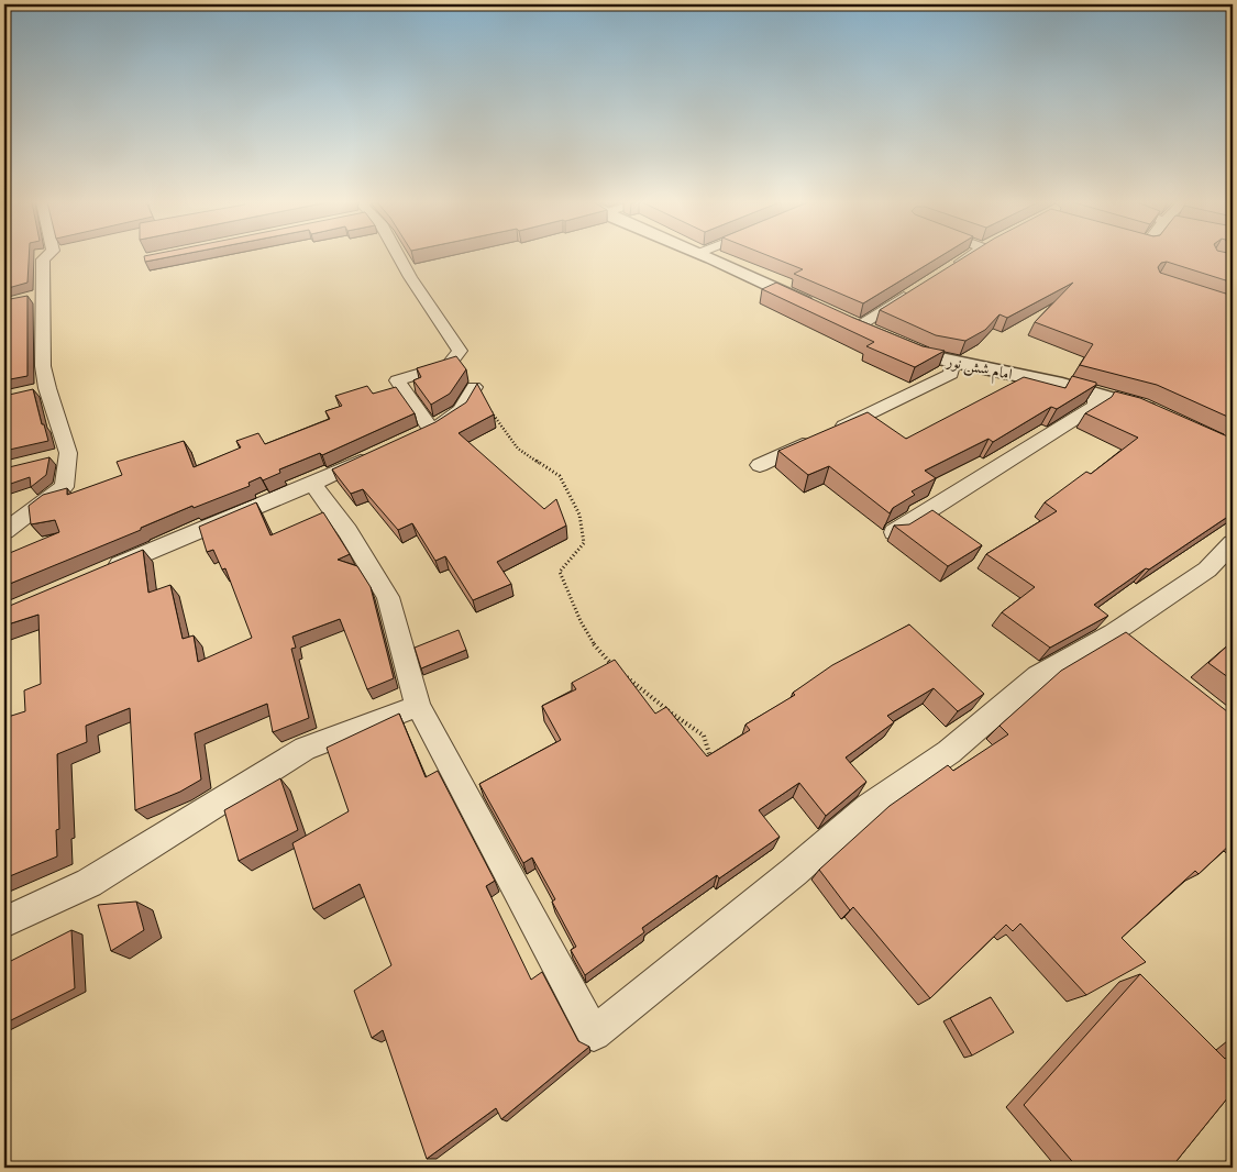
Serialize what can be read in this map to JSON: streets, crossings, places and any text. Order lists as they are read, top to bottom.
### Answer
{
  "streets": {
    "street": ["امام شش نور"]
  }
}
